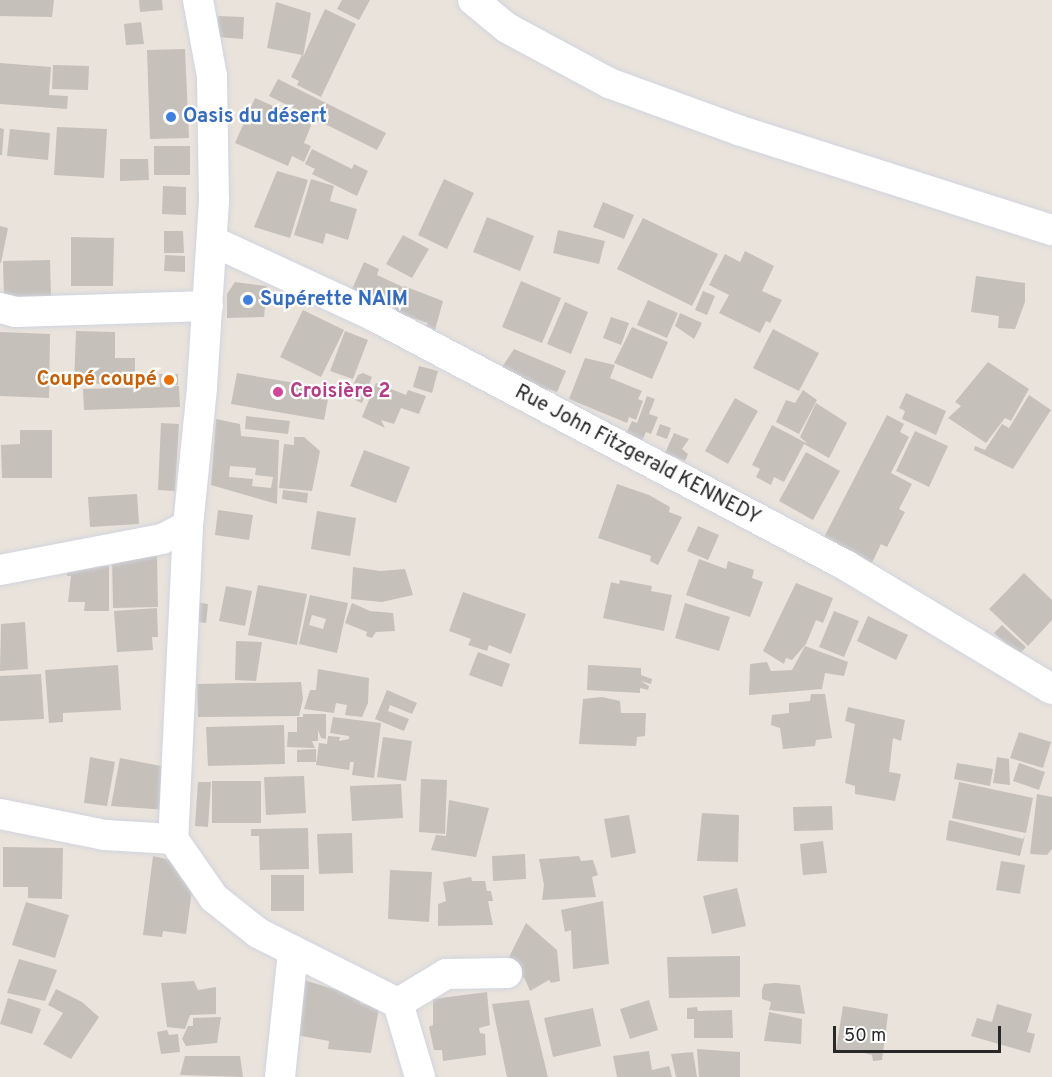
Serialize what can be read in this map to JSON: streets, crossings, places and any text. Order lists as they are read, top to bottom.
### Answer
{
  "streets": {
    "street": ["Rue John Fitzgerald KENNEDY"]
  },
  "places": [
    "Oasis du désert",
    "Supérette NAIM",
    "Coupé coupé",
    "Croisière 2"
  ],
  "scale_bar": "50 m"
}
